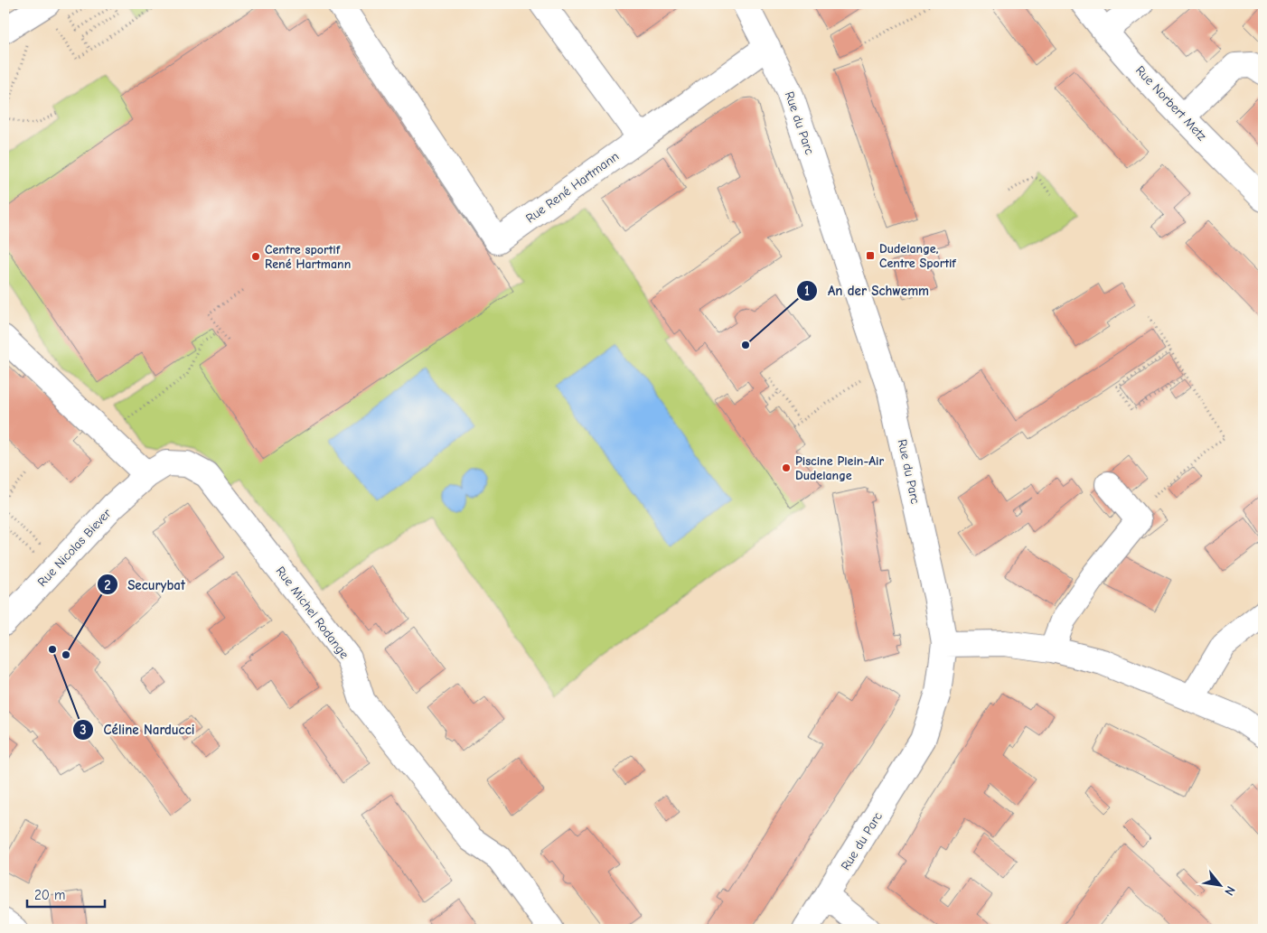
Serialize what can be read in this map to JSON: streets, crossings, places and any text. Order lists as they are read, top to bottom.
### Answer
{
  "streets": {
    "street": [
      "Rue Norbert Metz",
      "Rue du Parc",
      "Rue René Hartmann",
      "Rue Nicolas Biever",
      "Rue Michel Rodange"
    ]
  },
  "crossings": [
    ["Rue du Parc", "Rue René Hartmann"],
    ["Rue Nicolas Biever", "Rue Michel Rodange"]
  ],
  "places": {
    "transit": ["Dudelange, Centre Sportif"],
    "other": [
      "Centre sportif René Hartmann",
      "An der Schwemm",
      "Piscine Plein-Air Dudelange",
      "Céline Narducci",
      "Securybat"
    ]
  },
  "scale_bar": "20 m",
  "north": "bottom right"
}
